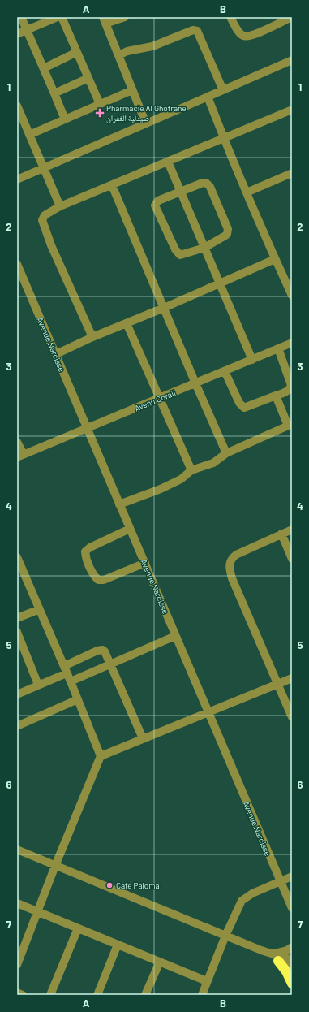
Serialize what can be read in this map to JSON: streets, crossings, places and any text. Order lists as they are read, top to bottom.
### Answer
{
  "streets": {
    "street": ["Avenue Narcisse", "Avenu Corail"]
  },
  "crossings": [
    ["Avenue Narcisse", "Avenu Corail"]
  ],
  "places": {
    "health": ["Pharmacie Al Ghofrane صيدلية الغفران"],
    "other": ["Cafe Paloma"]
  },
  "grid": {
    "columns": ["A", "B"],
    "rows": [
      "1",
      "2",
      "3",
      "4",
      "5",
      "6",
      "7"
    ]
  }
}
